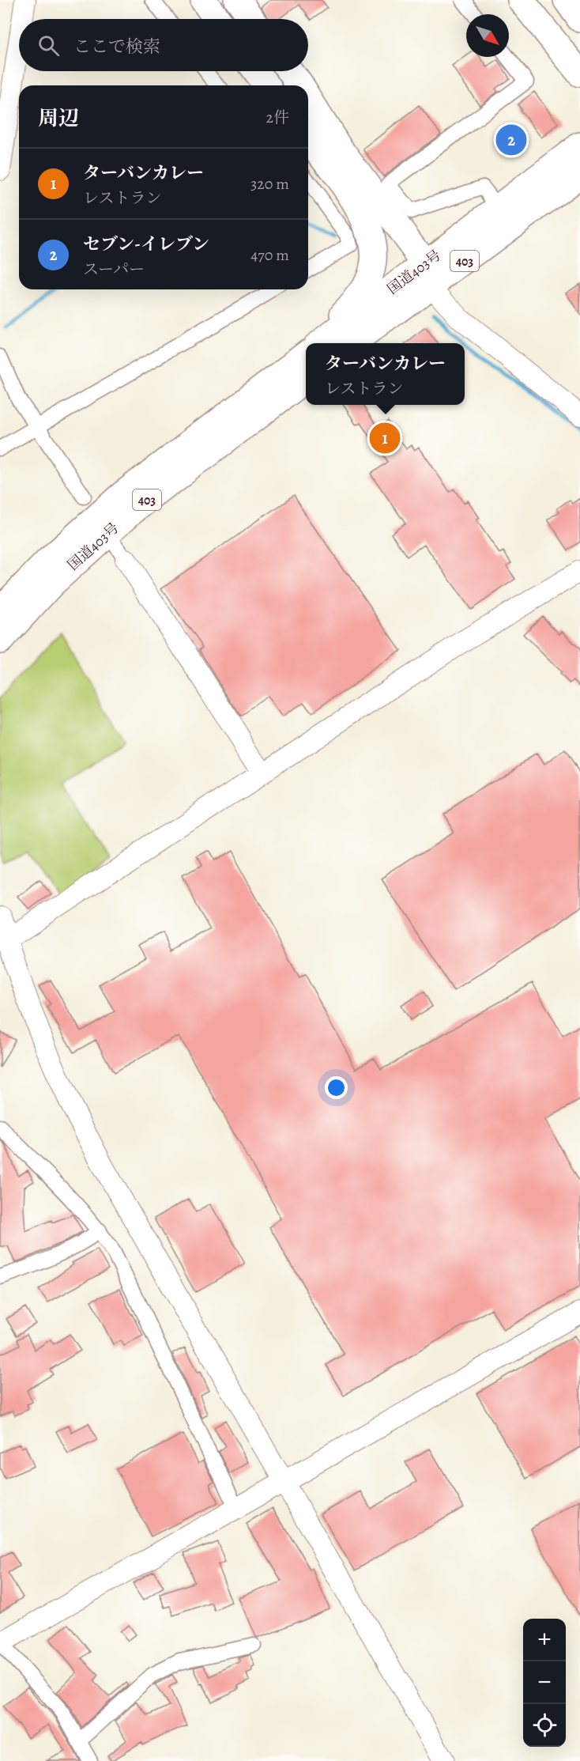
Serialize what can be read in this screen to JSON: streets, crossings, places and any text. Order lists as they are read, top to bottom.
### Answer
{
  "streets": {
    "highway": ["403", "国道403号"]
  },
  "north": "bottom right",
  "page": {
    "search": "ここで検索",
    "heading": ["周辺", "2件"],
    "pins": ["2", "1"],
    "list": [
      {
        "mark": "1",
        "name": "ターバンカレー",
        "note": "レストラン",
        "value": "320 m"
      },
      {
        "mark": "2",
        "name": "セブン-イレブン",
        "note": "スーパー",
        "value": "470 m"
      }
    ],
    "popup": ["ターバンカレー", "レストラン"],
    "map_buttons": ["+", "−"]
  }
}
